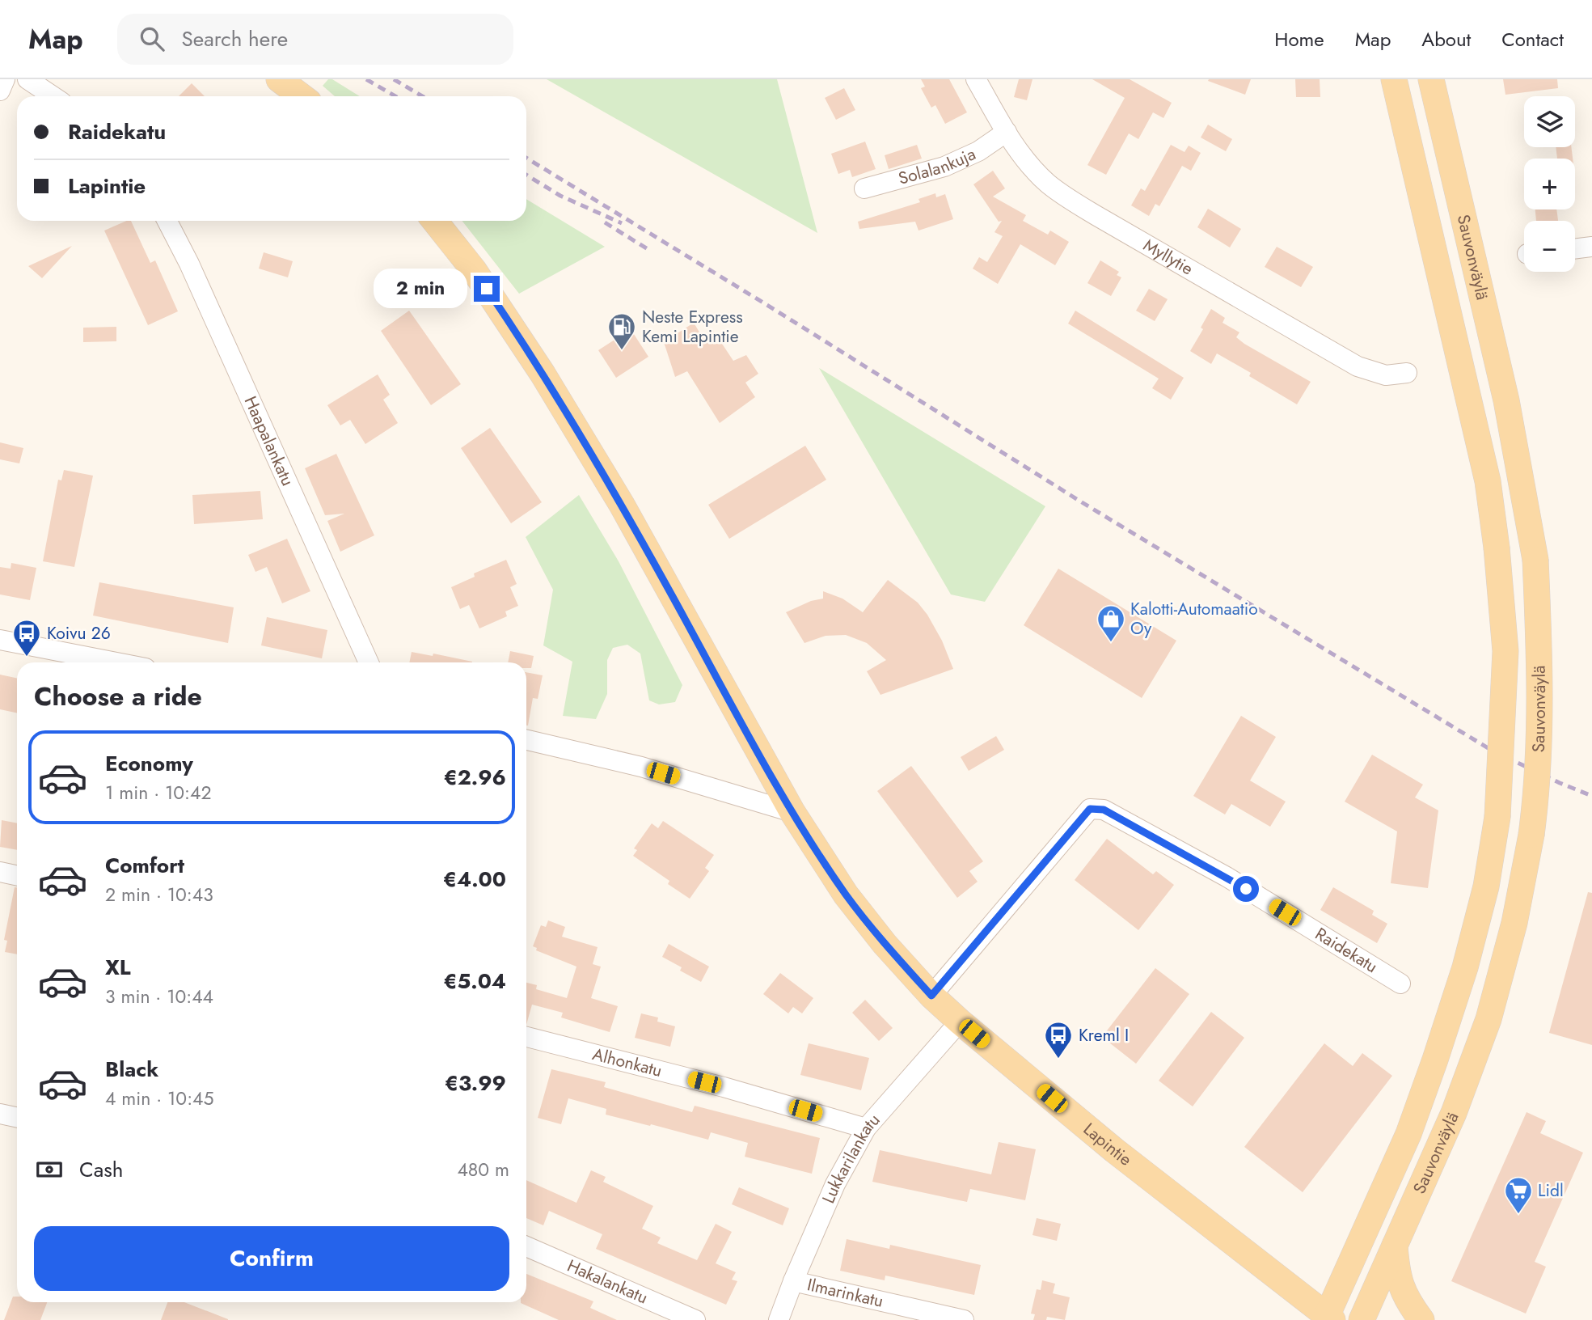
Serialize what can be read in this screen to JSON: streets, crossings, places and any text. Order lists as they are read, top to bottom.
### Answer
{
  "streets": {
    "main road": ["Sauvonväylä", "Lapintie"],
    "street": [
      "Solalankuja",
      "Myllytie",
      "Haapalankatu",
      "Raidekatu",
      "Alhonkatu",
      "Lukkarilankatu",
      "Hakalankatu",
      "Ilmarinkatu"
    ]
  },
  "crossings": [
    ["Solalankuja", "Myllytie"],
    ["Sauvonväylä", "Lapintie"],
    ["Raidekatu", "Lapintie"],
    ["Alhonkatu", "Lukkarilankatu"],
    ["Lapintie", "Lukkarilankatu"],
    ["Lukkarilankatu", "Ilmarinkatu"]
  ],
  "places": {
    "fuel station": ["Neste Express Kemi Lapintie"],
    "shop": ["Kalotti-Automaatio Oy"],
    "bus stop": ["Koivu 26", "Kreml I"],
    "supermarket": ["Lidl"]
  },
  "page": {
    "header": "Map",
    "search": "Search here",
    "nav": [
      "Home",
      "Map",
      "About",
      "Contact"
    ],
    "map_buttons": ["+", "−"],
    "banner": ["Raidekatu", "Lapintie"],
    "bubble": "2 min",
    "heading": "Choose a ride",
    "list": [
      {
        "name": "Economy",
        "note": "1 min · 10:42",
        "value": "€2.96"
      },
      {
        "name": "Comfort",
        "note": "2 min · 10:43",
        "value": "€4.00"
      },
      {
        "name": "XL",
        "note": "3 min · 10:44",
        "value": "€5.04"
      },
      {
        "name": "Black",
        "note": "4 min · 10:45",
        "value": "€3.99"
      }
    ],
    "pay": ["Cash", "480 m"],
    "buttons": "Confirm"
  }
}
